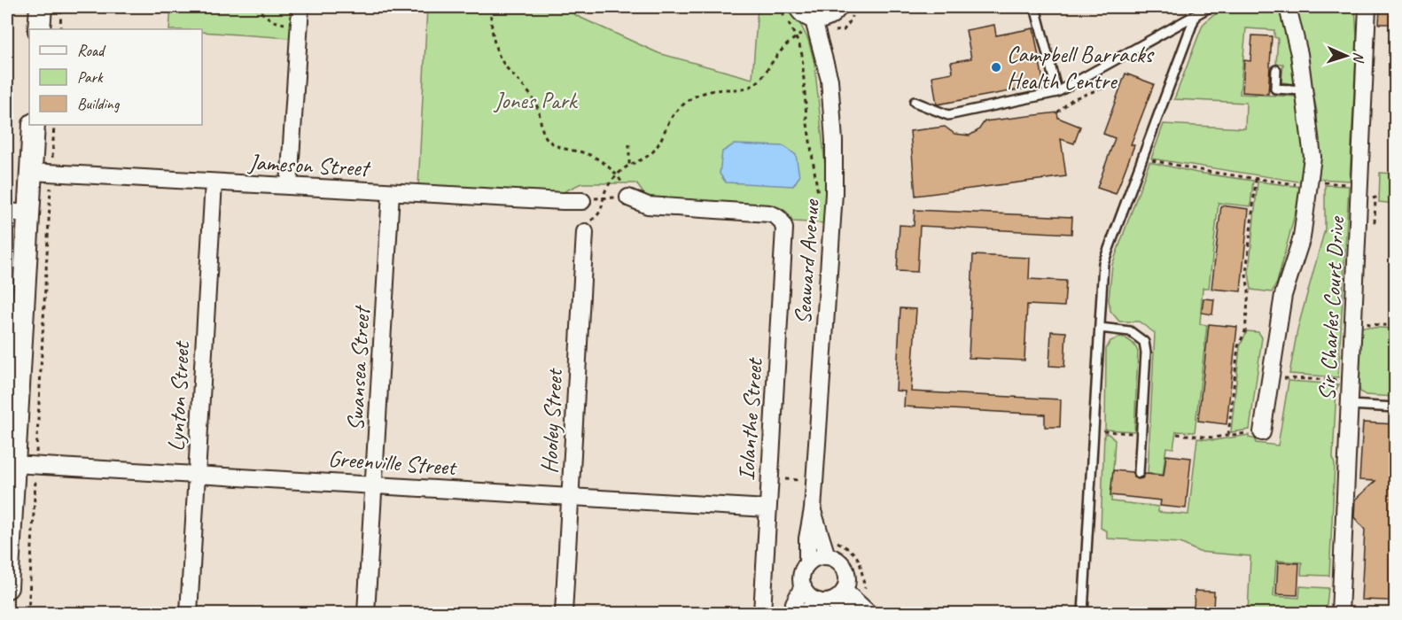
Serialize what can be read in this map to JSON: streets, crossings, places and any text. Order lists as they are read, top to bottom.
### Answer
{
  "streets": {
    "street": [
      "Jameson Street",
      "Seaward Avenue",
      "Sir Charles Court Drive",
      "Swansea Street",
      "Lynton Street",
      "Iolanthe Street",
      "Hooley Street",
      "Greenville Street"
    ]
  },
  "crossings": [
    ["Jameson Street", "Swansea Street"],
    ["Jameson Street", "Lynton Street"],
    ["Swansea Street", "Greenville Street"],
    ["Lynton Street", "Greenville Street"],
    ["Iolanthe Street", "Greenville Street"],
    ["Hooley Street", "Greenville Street"]
  ],
  "parks": ["Jones Park"],
  "places": ["Campbell Barracks Health Centre"],
  "legend": ["Road", "Park", "Building"],
  "north": "right"
}
